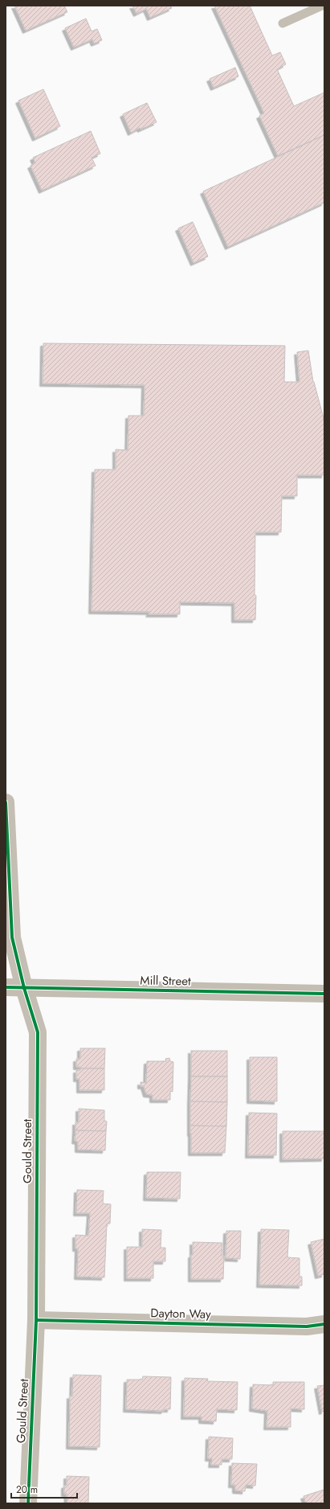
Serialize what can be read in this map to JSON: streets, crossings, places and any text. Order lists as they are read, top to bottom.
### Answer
{
  "streets": {
    "main road": ["Mill Street"],
    "street": ["Gould Street", "Dayton Way"]
  },
  "crossings": [
    ["Mill Street", "Gould Street"],
    ["Gould Street", "Dayton Way"]
  ],
  "scale_bar": "20 m"
}
